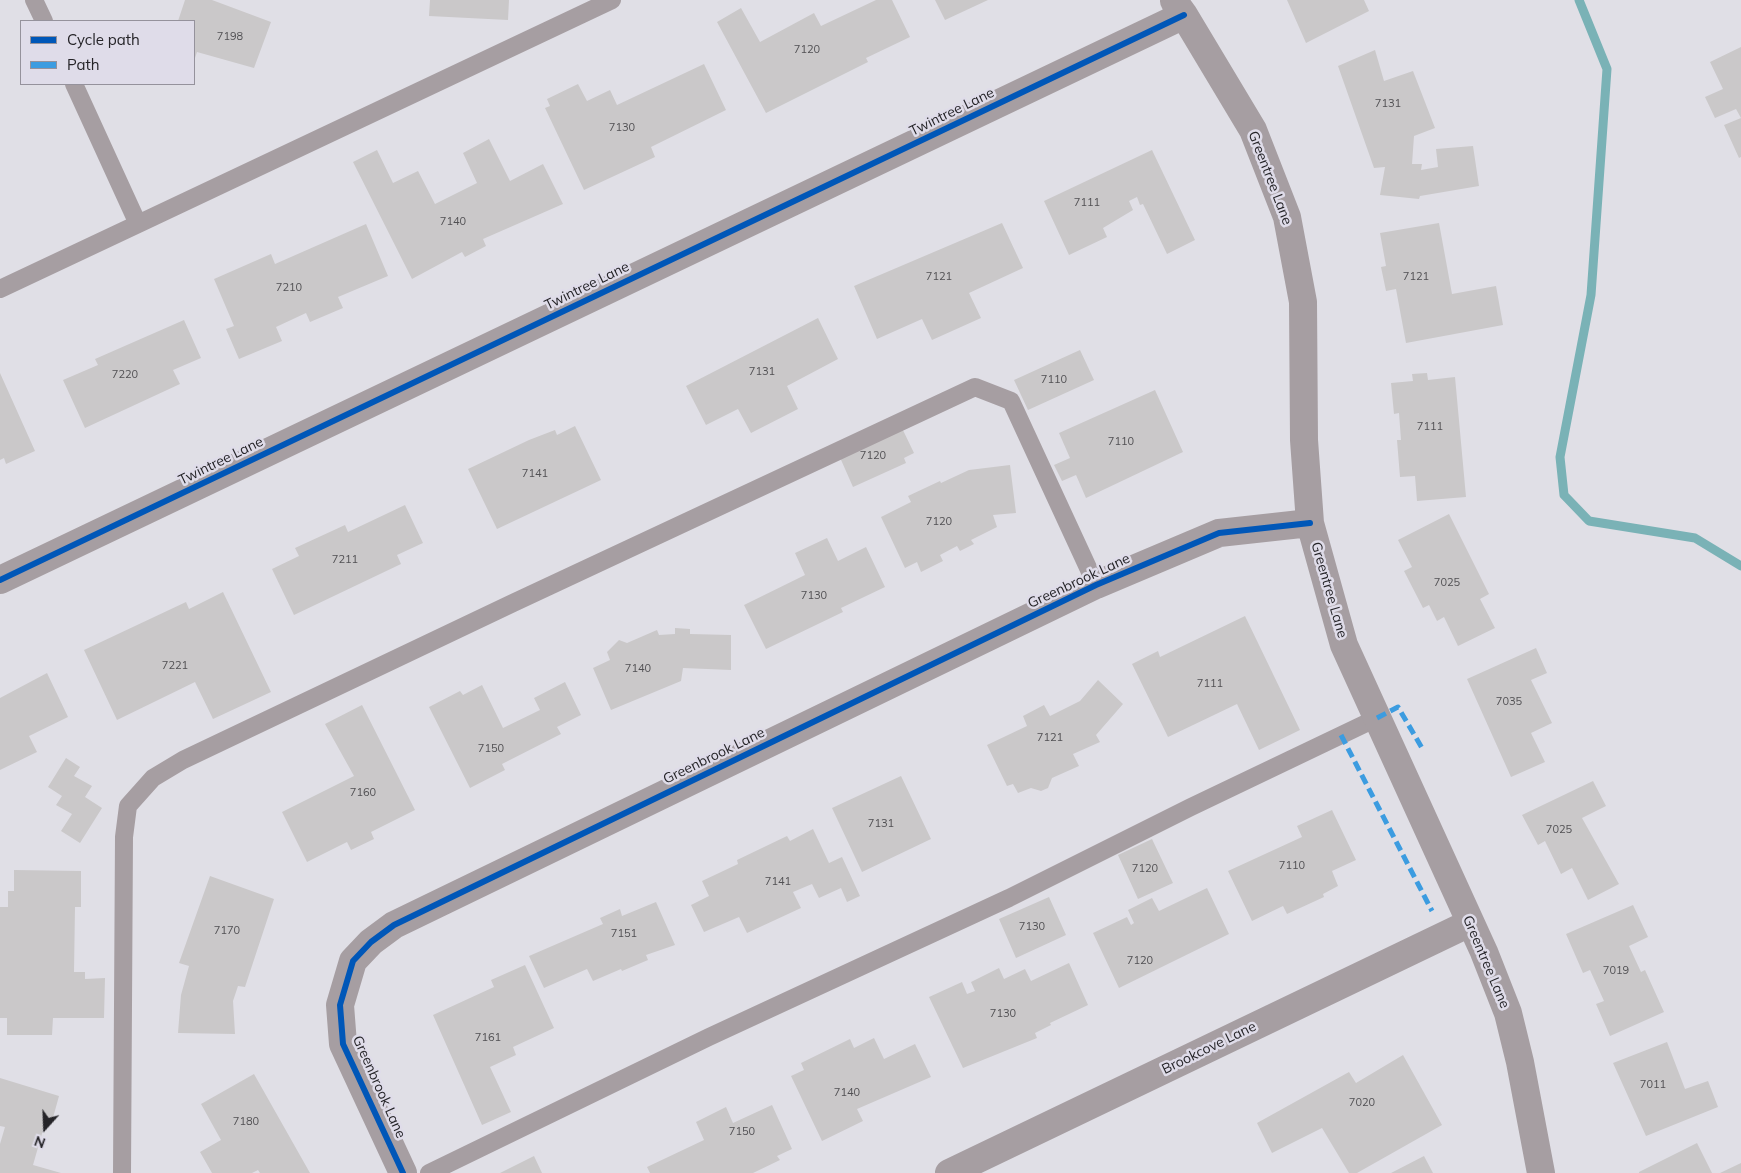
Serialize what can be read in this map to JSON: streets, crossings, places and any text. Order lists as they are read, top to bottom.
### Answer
{
  "streets": {
    "street": [
      "Twintree Lane",
      "Greentree Lane",
      "Greenbrook Lane",
      "Brookcove Lane"
    ]
  },
  "crossings": [
    ["Twintree Lane", "Greentree Lane"],
    ["Greentree Lane", "Greenbrook Lane"],
    ["Greentree Lane", "Brookcove Lane"]
  ],
  "house_numbers": [
    "7198",
    "7120",
    "7131",
    "7130",
    "7111",
    "7140",
    "7121",
    "7121",
    "7210",
    "7131",
    "7220",
    "7110",
    "7111",
    "7110",
    "7120",
    "7141",
    "7120",
    "7211",
    "7025",
    "7130",
    "7221",
    "7140",
    "7111",
    "7035",
    "7121",
    "7150",
    "7160",
    "7131",
    "7025",
    "7110",
    "7120",
    "7141",
    "7130",
    "7170",
    "7151",
    "7120",
    "7019",
    "7130",
    "7161",
    "7011",
    "7140",
    "7020",
    "7180",
    "7150"
  ],
  "legend": ["Cycle path", "Path"],
  "north": "bottom"
}
